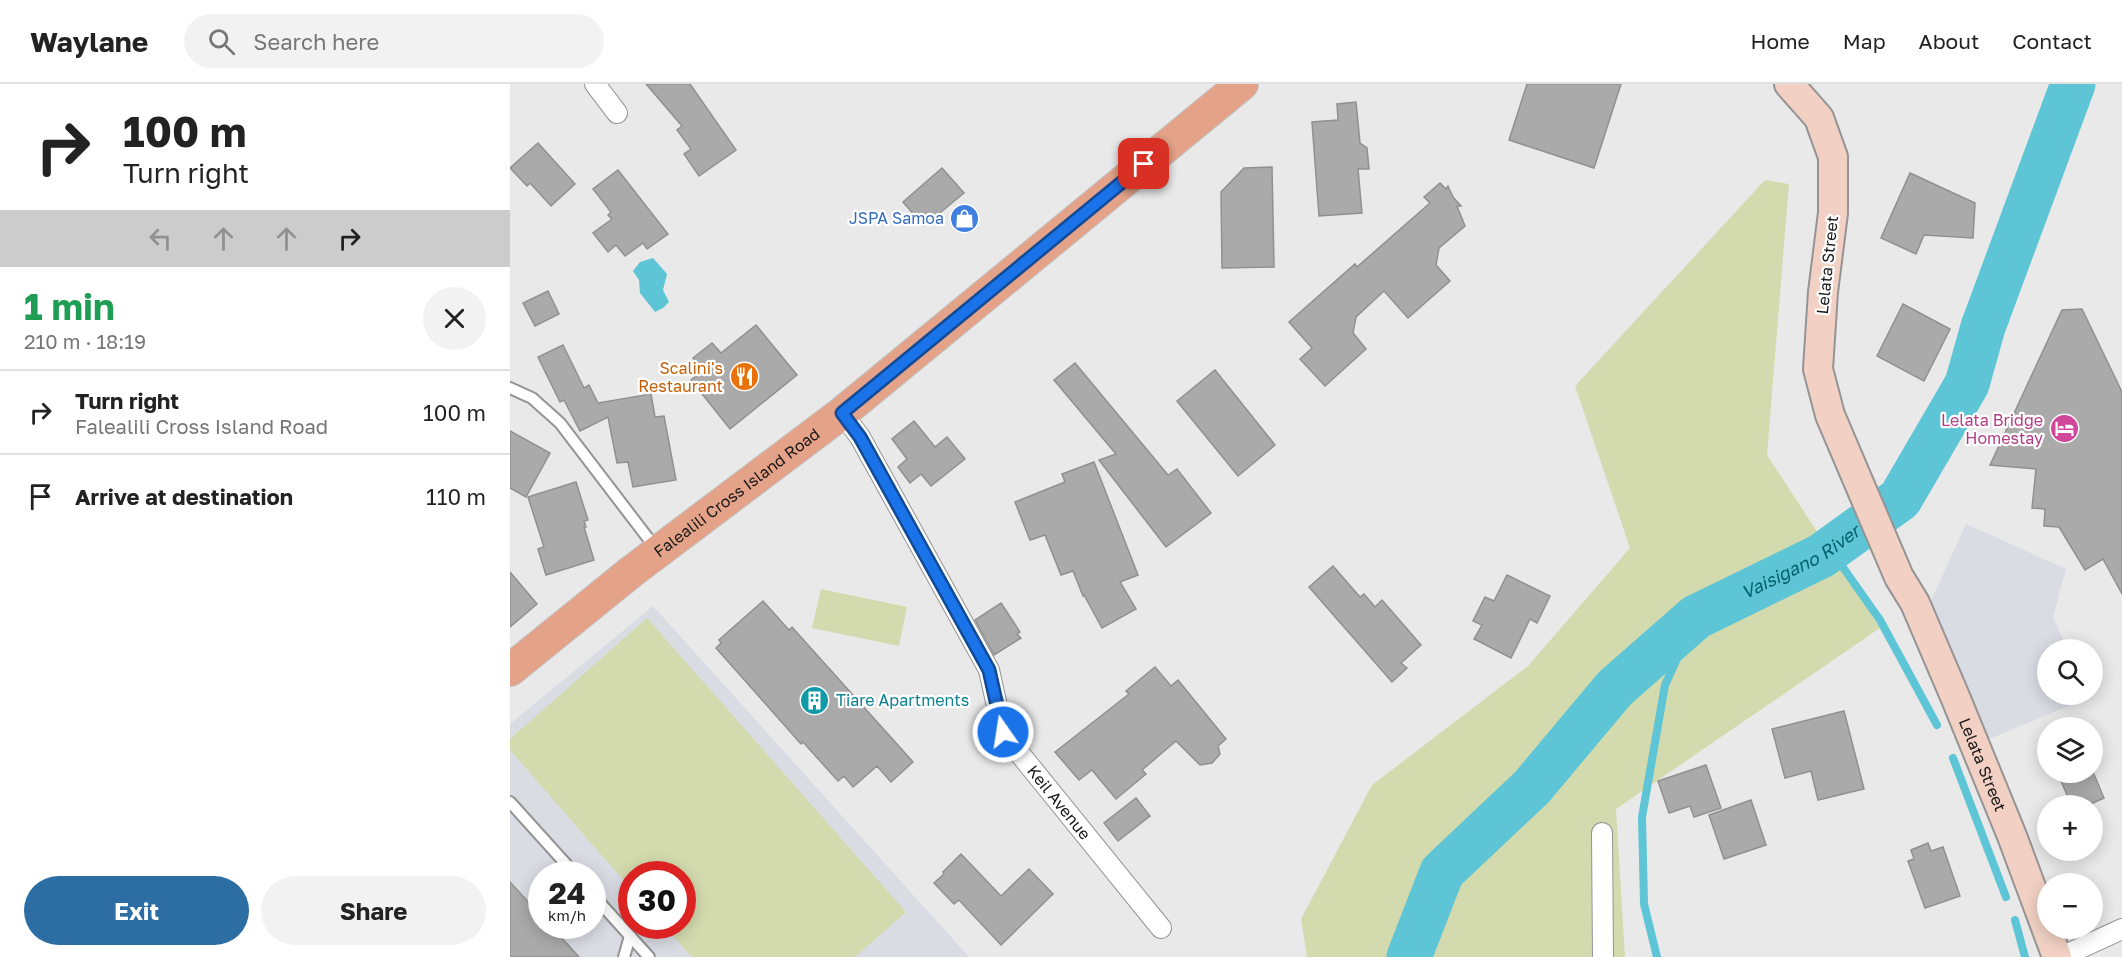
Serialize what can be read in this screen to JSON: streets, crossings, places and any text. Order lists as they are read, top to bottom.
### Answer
{
  "streets": {
    "main road": ["Lelata Street", "Falealili Cross Island Road"],
    "street": ["Keil Avenue"]
  },
  "crossings": [
    ["Falealili Cross Island Road", "Keil Avenue"]
  ],
  "water": ["Vaisigano River"],
  "places": {
    "shop": ["JSPA Samoa"],
    "restaurant": ["Scalini's Restaurant"],
    "hotel": ["Lelata Bridge Homestay"],
    "building": ["Tiare Apartments"]
  },
  "page": {
    "header": "Waylane",
    "search": "Search here",
    "nav": [
      "Home",
      "Map",
      "About",
      "Contact"
    ],
    "turn": ["100 m", "Turn right"],
    "heading": ["1 min", "210 m · 18:19"],
    "list": [
      {
        "name": "Turn right",
        "note": "Falealili Cross Island Road",
        "value": "100 m"
      },
      {
        "name": "Arrive at destination",
        "value": "110 m"
      }
    ],
    "map_buttons": ["+", "−"],
    "speed": "24 km/h",
    "limit": "30",
    "buttons": ["Exit", "Share"]
  }
}
